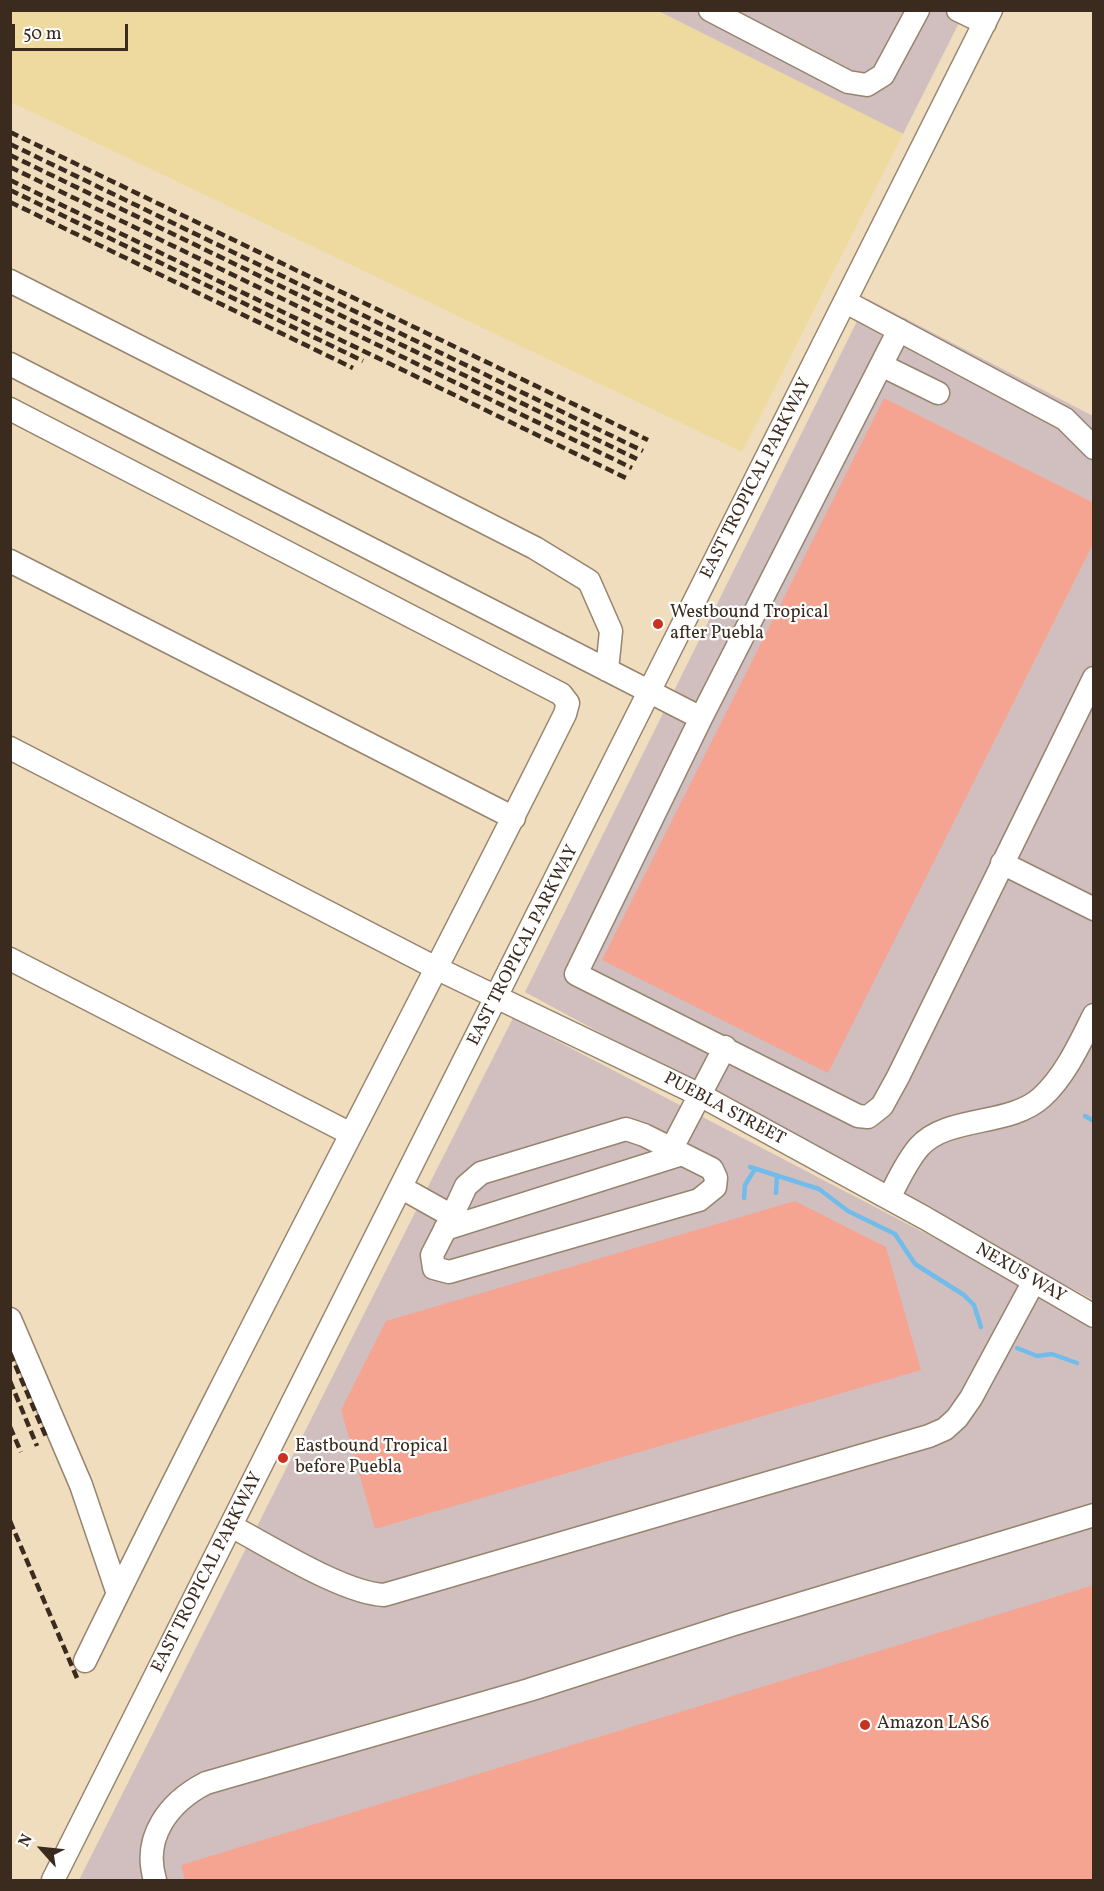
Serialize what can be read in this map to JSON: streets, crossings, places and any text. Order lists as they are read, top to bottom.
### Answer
{
  "streets": {
    "street": ["EAST TROPICAL PARKWAY", "PUEBLA STREET", "NEXUS WAY"]
  },
  "crossings": [
    ["EAST TROPICAL PARKWAY", "PUEBLA STREET"],
    ["PUEBLA STREET", "NEXUS WAY"]
  ],
  "places": ["Westbound Tropical after Puebla", "Eastbound Tropical before Puebla", "Amazon LAS6"],
  "scale_bar": "50 m",
  "north": "top left"
}
